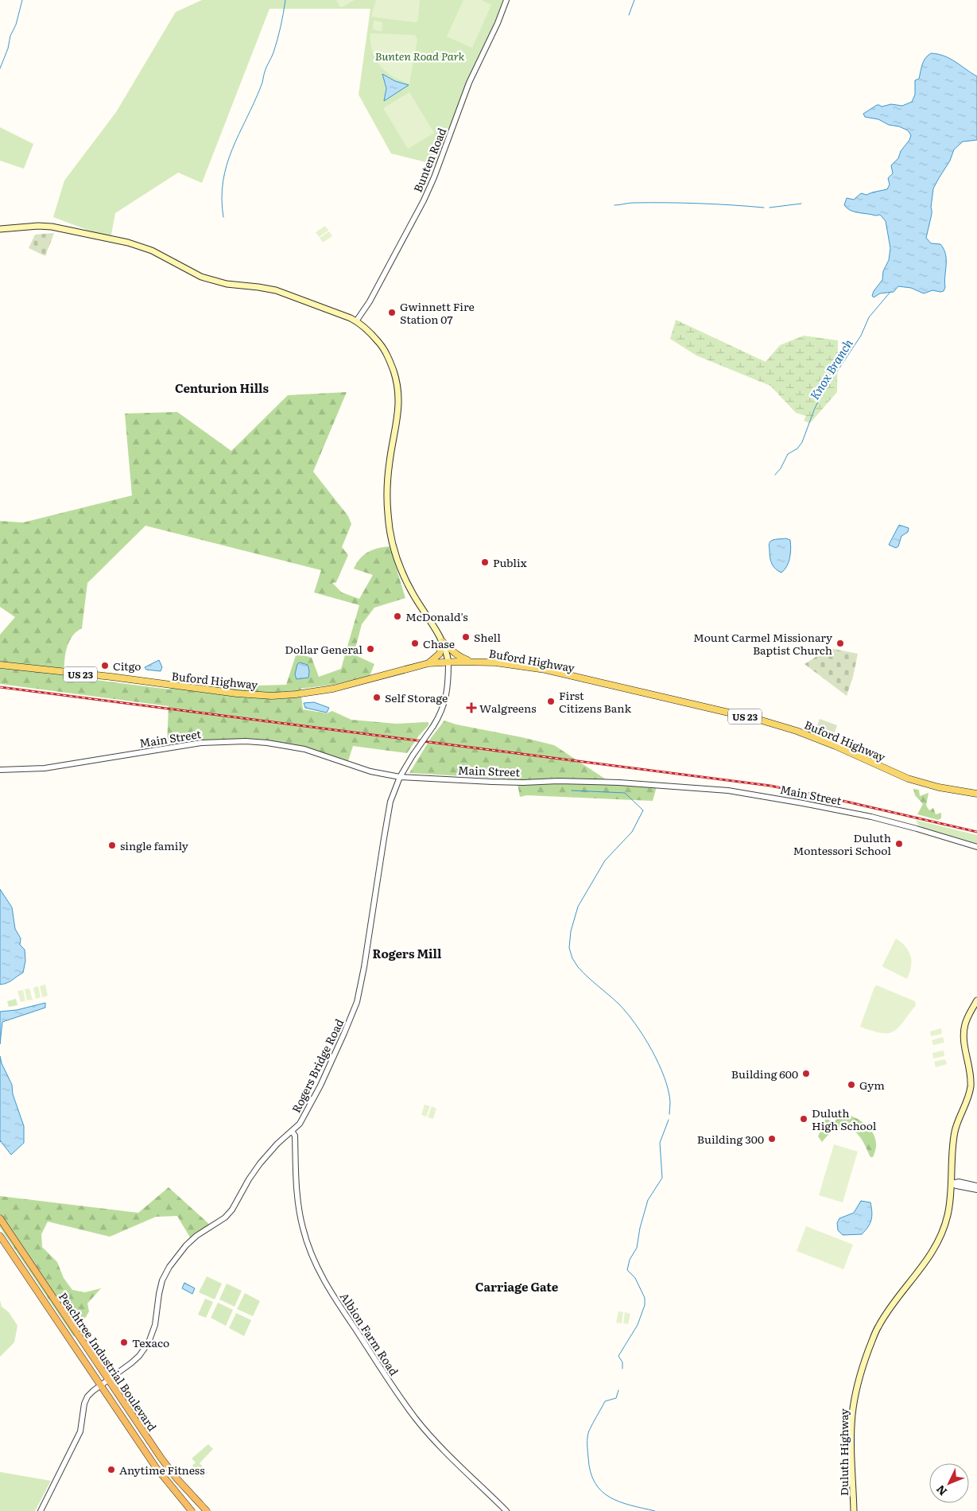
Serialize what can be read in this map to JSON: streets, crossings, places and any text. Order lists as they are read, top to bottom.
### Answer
{
  "streets": {
    "highway": ["Peachtree Industrial Boulevard"],
    "main road": ["Buford Highway", "US 23", "Duluth Highway"],
    "street": [
      "Bunten Road",
      "Main Street",
      "Rogers Bridge Road",
      "Albion Farm Road"
    ]
  },
  "crossings": [
    ["Buford Highway", "Rogers Bridge Road"],
    ["Main Street", "Rogers Bridge Road"],
    ["Rogers Bridge Road", "Albion Farm Road"],
    ["Rogers Bridge Road", "Peachtree Industrial Boulevard"]
  ],
  "districts": ["Centurion Hills", "Rogers Mill", "Carriage Gate"],
  "water": ["Knox Branch"],
  "parks": ["Bunten Road Park"],
  "places": {
    "other": [
      "Gwinnett Fire Station 07",
      "Publix",
      "McDonald's",
      "Shell",
      "Chase",
      "Mount Carmel Missionary Baptist Church",
      "Dollar General",
      "Citgo",
      "Self Storage",
      "First Citizens Bank",
      "Duluth Montessori School",
      "single family",
      "Building 600",
      "Gym",
      "Duluth High School",
      "Building 300",
      "Texaco",
      "Anytime Fitness"
    ],
    "health": ["Walgreens"]
  },
  "north": "bottom left"
}
